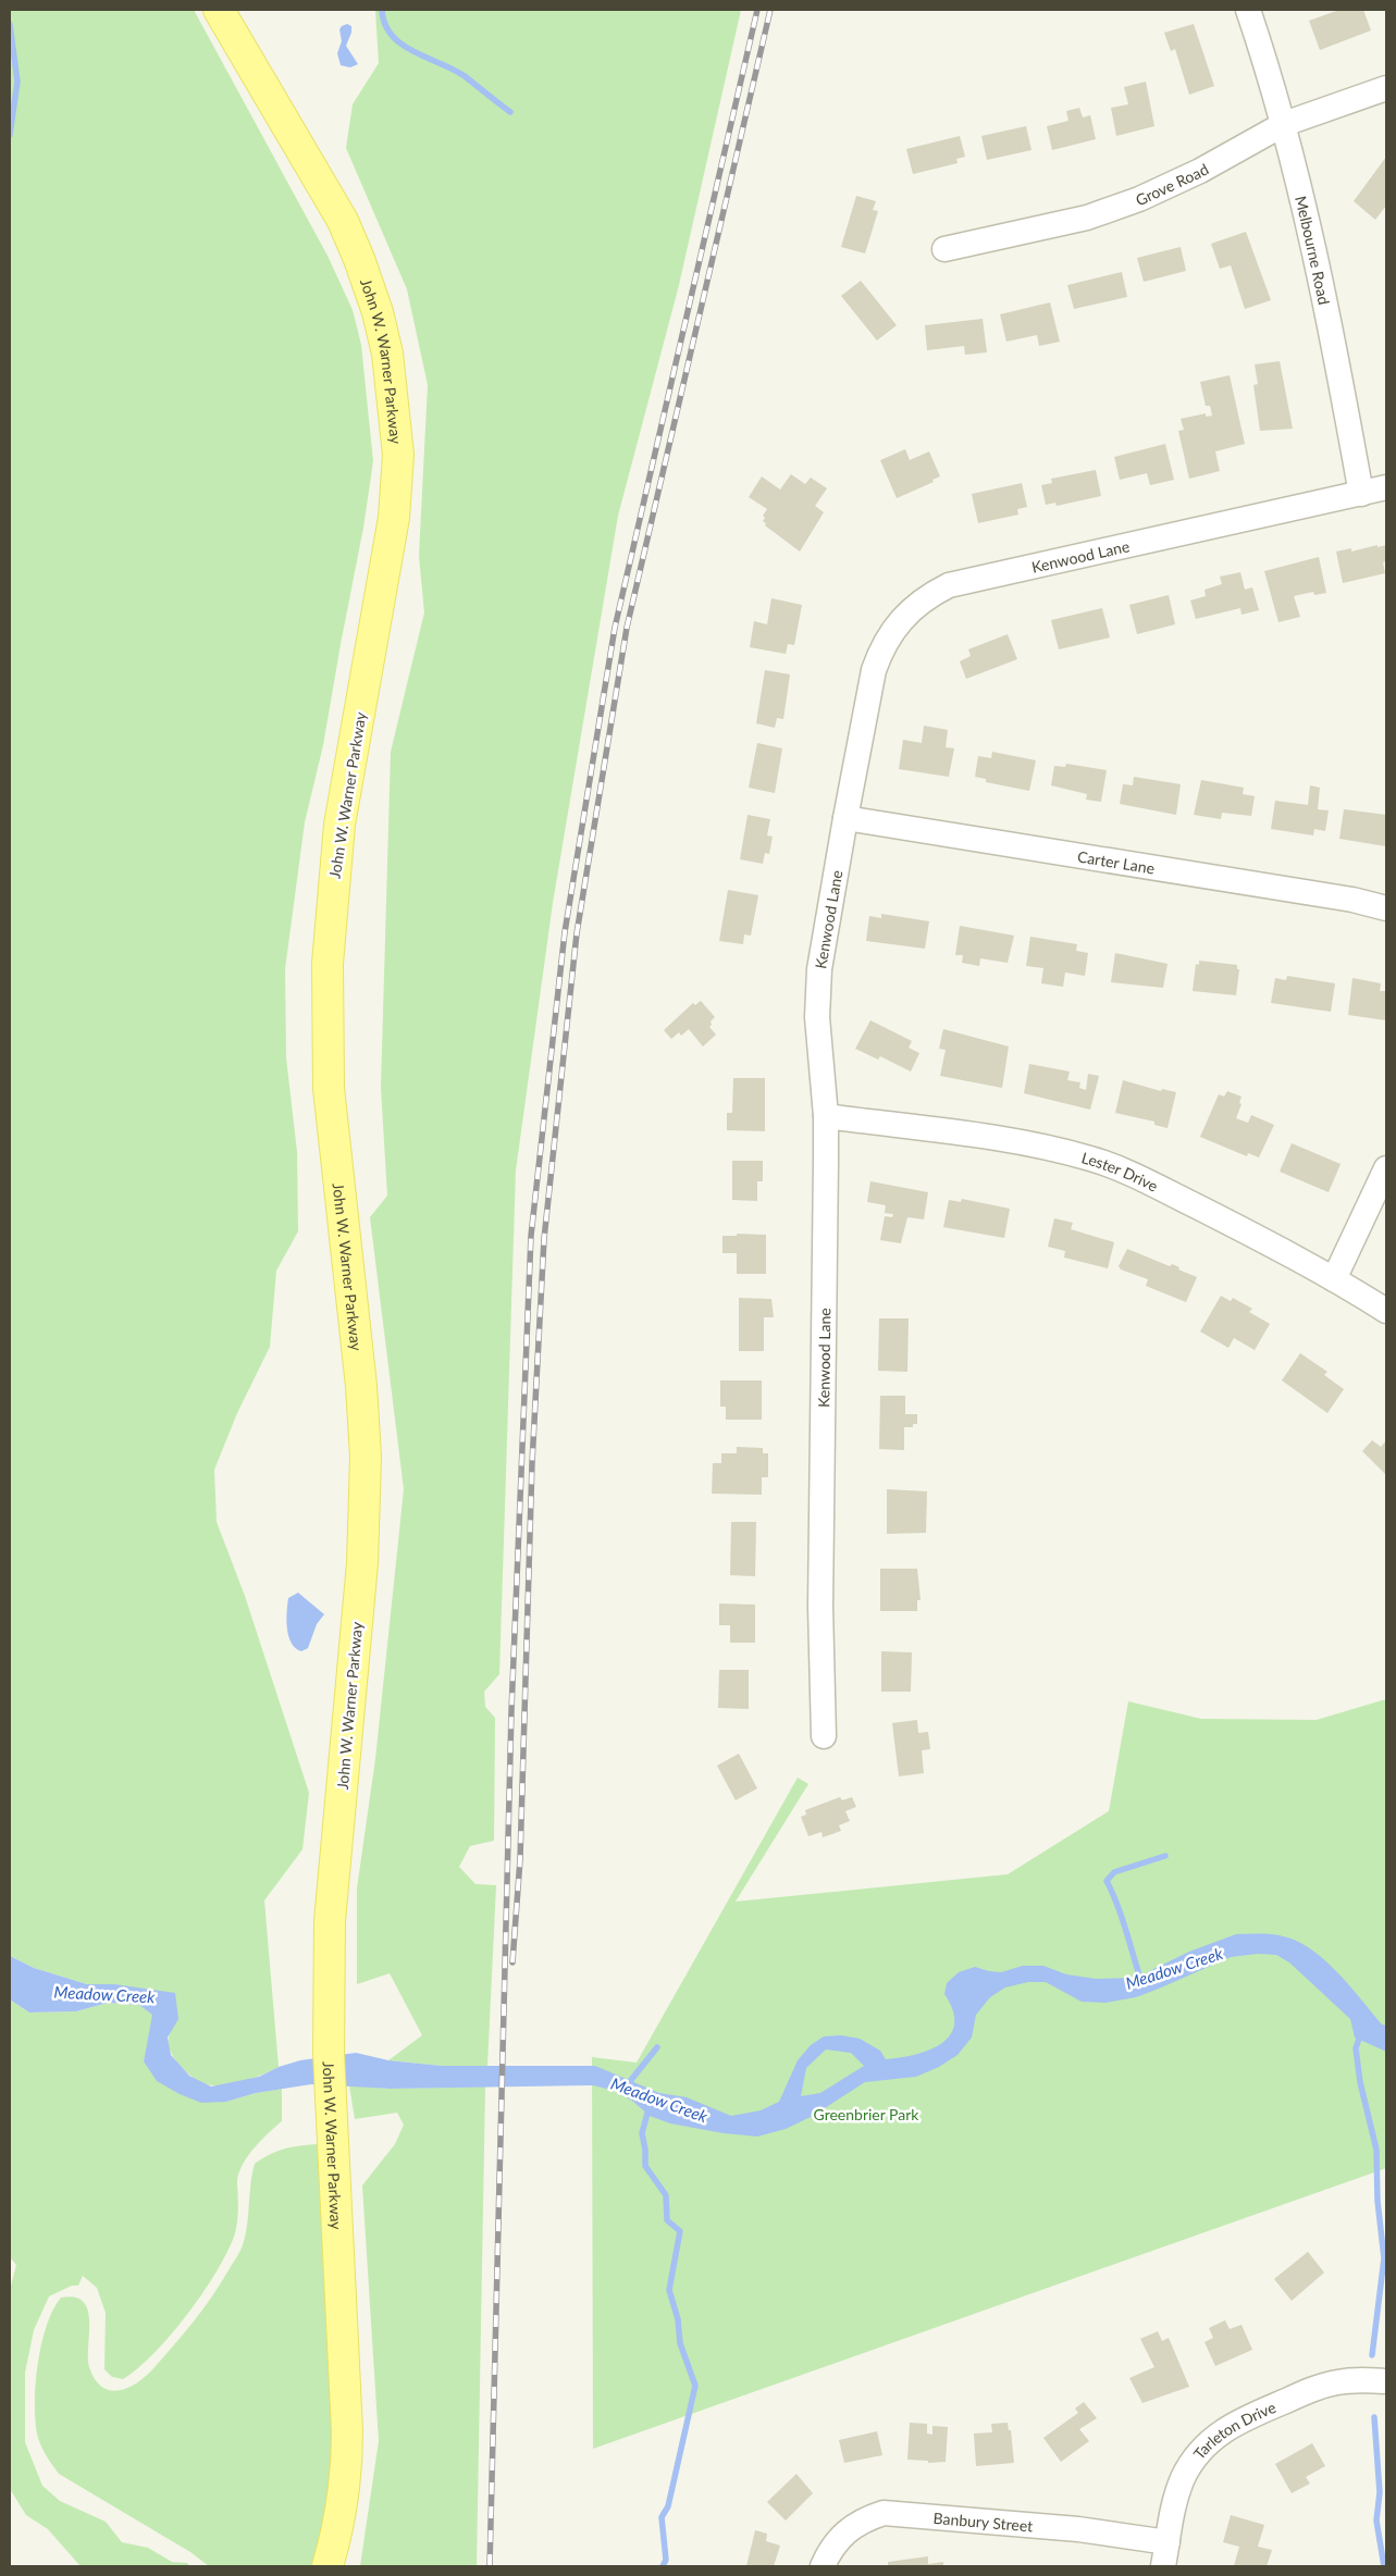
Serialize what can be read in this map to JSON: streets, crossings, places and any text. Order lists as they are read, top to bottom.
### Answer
{
  "streets": {
    "main road": ["John W. Warner Parkway"],
    "street": [
      "Grove Road",
      "Melbourne Road",
      "Kenwood Lane",
      "Carter Lane",
      "Lester Drive",
      "Tarleton Drive",
      "Banbury Street"
    ]
  },
  "crossings": [
    ["Grove Road", "Melbourne Road"],
    ["Melbourne Road", "Kenwood Lane"],
    ["Kenwood Lane", "Carter Lane"],
    ["Kenwood Lane", "Lester Drive"],
    ["Tarleton Drive", "Banbury Street"]
  ],
  "water": ["Meadow Creek"],
  "parks": ["Greenbrier Park"]
}
